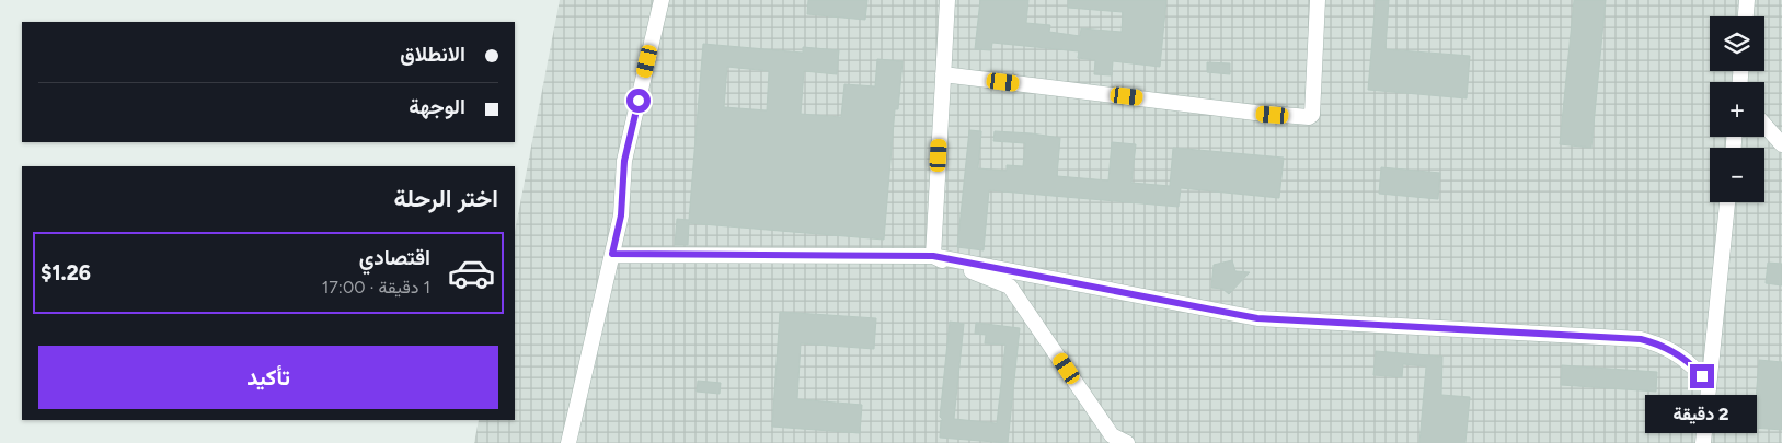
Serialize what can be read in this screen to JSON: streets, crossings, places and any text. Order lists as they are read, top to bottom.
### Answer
{
  "page": {
    "map_buttons": ["+", "−"],
    "banner": ["الانطلاق", "الوجهة"],
    "heading": "اختر الرحلة",
    "list": [
      {
        "name": "اقتصادي",
        "note": "1 دقيقة · 17:00",
        "value": "$1.26"
      }
    ],
    "buttons": "تأكيد",
    "bubble": "2 دقيقة"
  }
}
